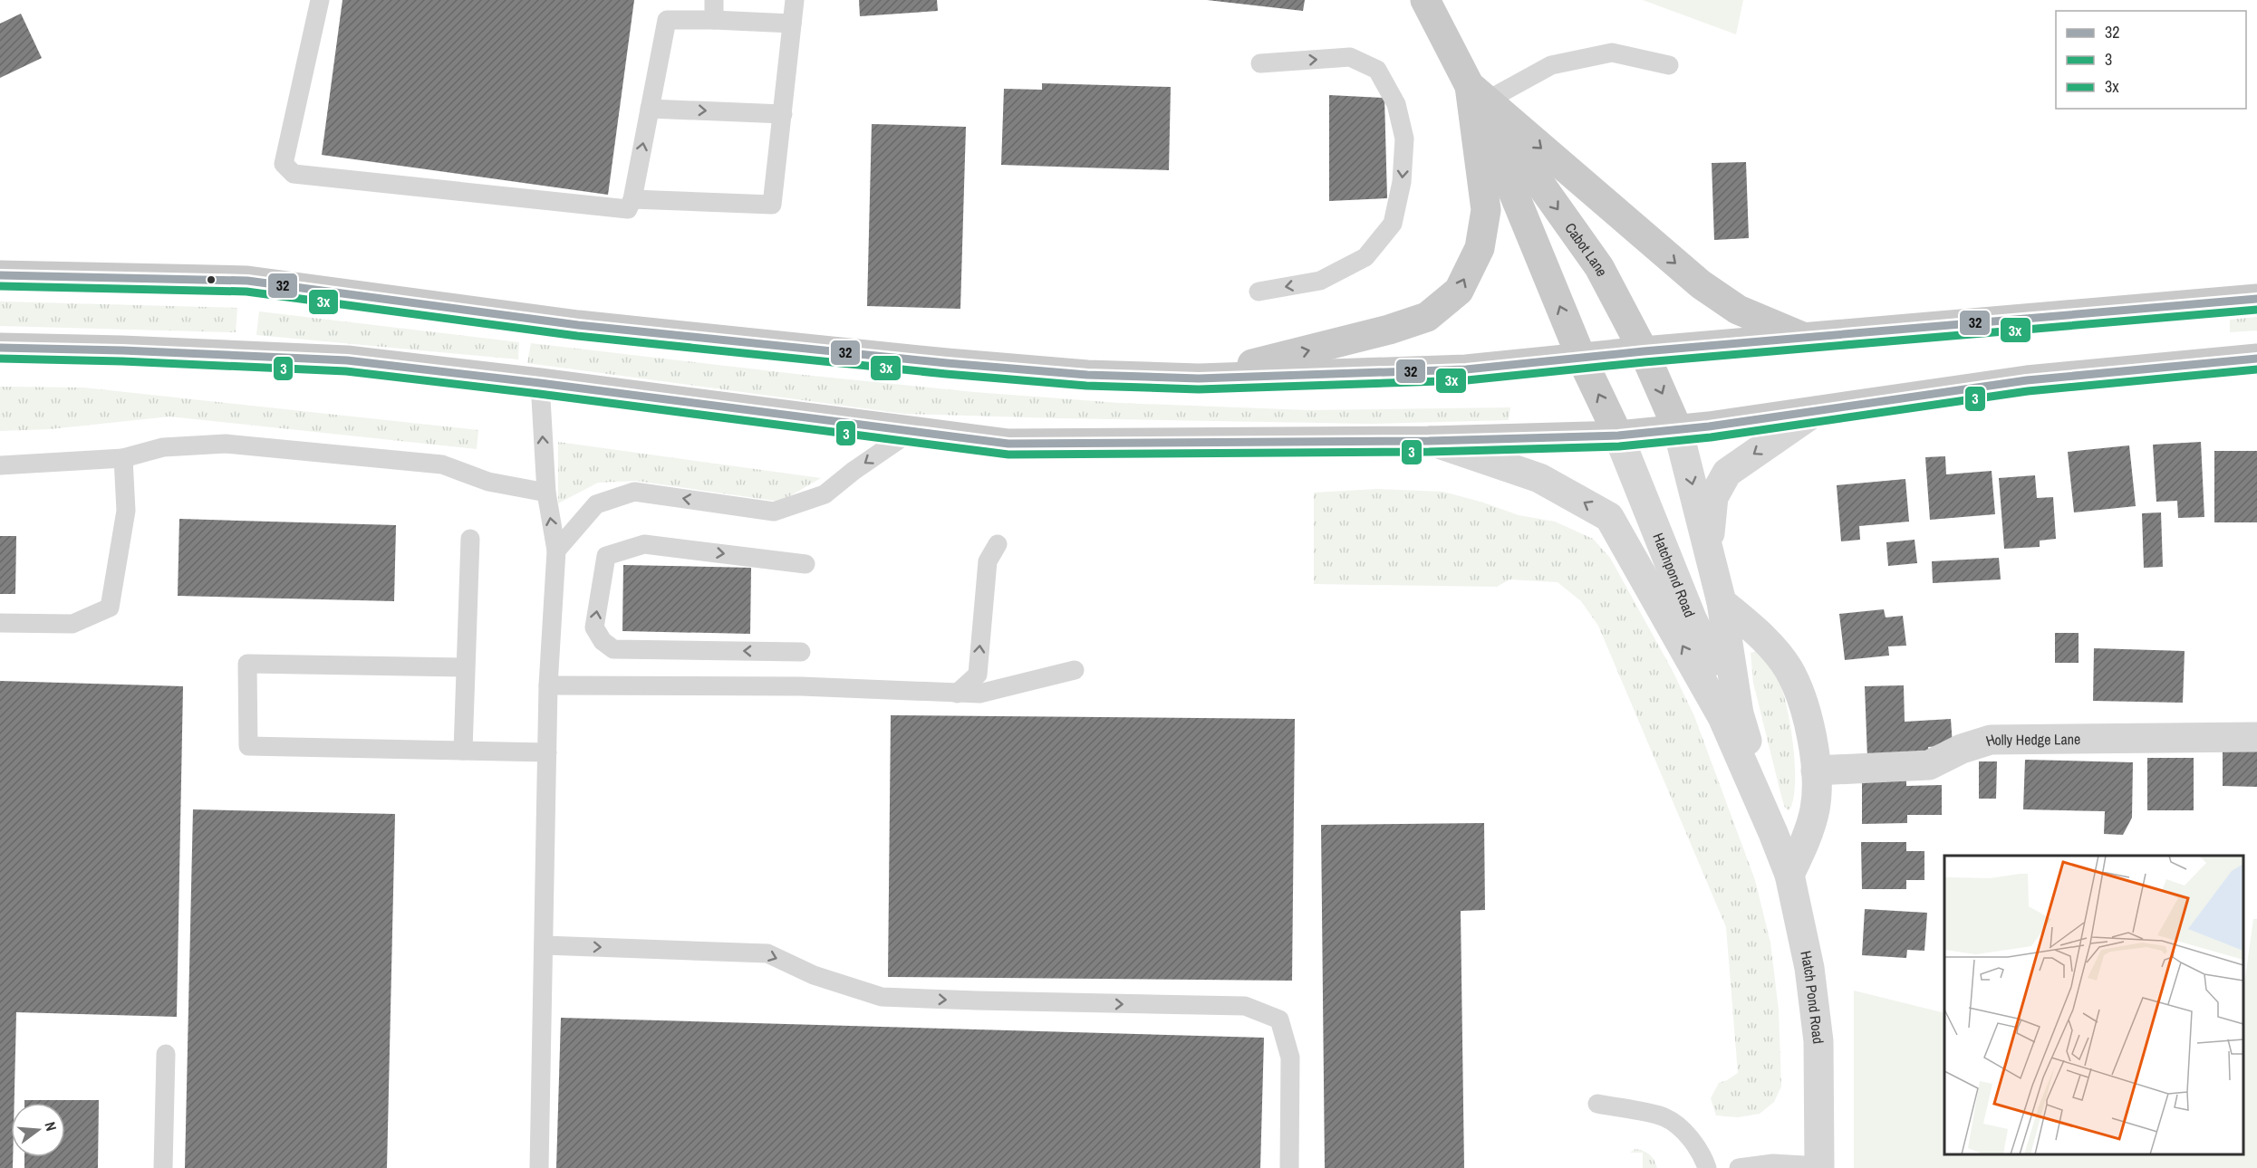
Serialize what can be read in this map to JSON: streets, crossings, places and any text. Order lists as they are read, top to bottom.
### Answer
{
  "streets": {
    "main road": ["Cabot Lane"],
    "street": ["Hatchpond Road", "Holly Hedge Lane", "Hatch Pond Road"]
  },
  "crossings": [
    ["Cabot Lane", "Hatchpond Road"],
    ["Hatchpond Road", "Hatch Pond Road"]
  ],
  "lines": ["transit line 32", "transit line 3x", "transit line 3"],
  "legend": ["32", "3", "3x"],
  "north": "right"
}
